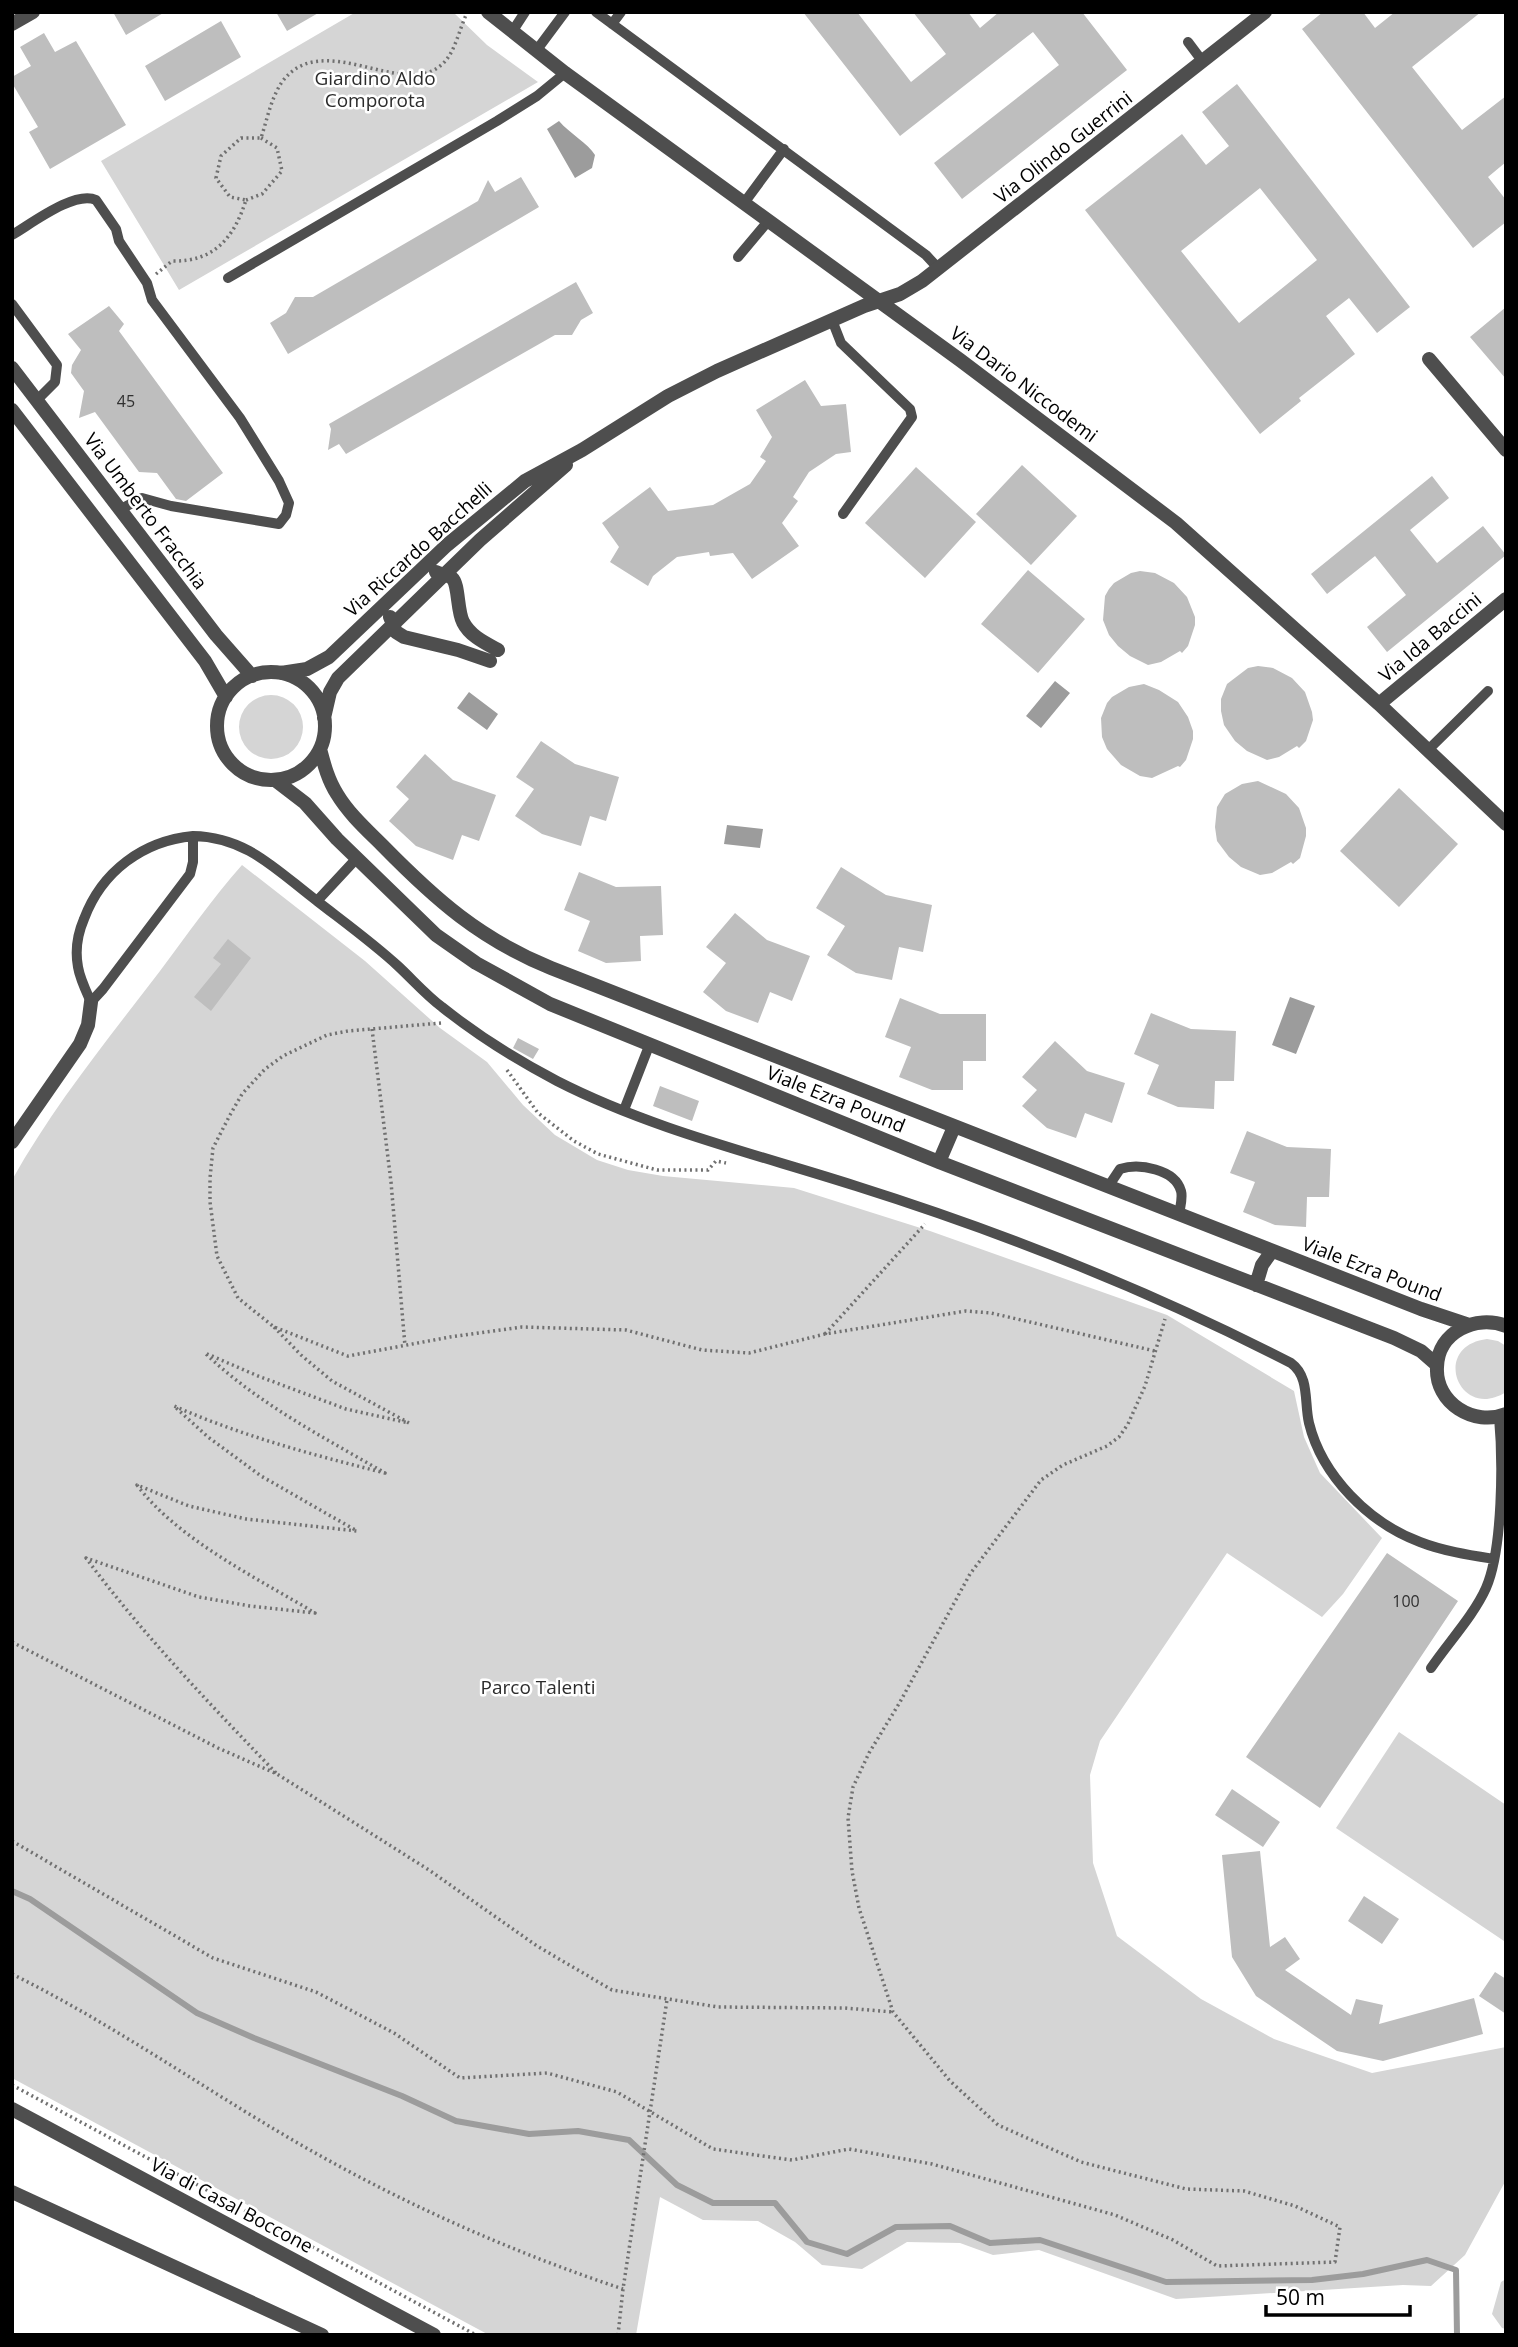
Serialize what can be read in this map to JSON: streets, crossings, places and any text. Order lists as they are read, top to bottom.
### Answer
{
  "streets": {
    "street": [
      "Via Olindo Guerrini",
      "Via Dario Niccodemi",
      "Via Umberto Fracchia",
      "Via Riccardo Bacchelli",
      "Via Ida Baccini",
      "Viale Ezra Pound",
      "Via di Casal Boccone"
    ]
  },
  "crossings": [
    ["Via Olindo Guerrini", "Via Dario Niccodemi"],
    ["Via Olindo Guerrini", "Via Riccardo Bacchelli"],
    ["Via Dario Niccodemi", "Via Riccardo Bacchelli"],
    ["Via Dario Niccodemi", "Via Ida Baccini"],
    ["Via Umberto Fracchia", "Via Riccardo Bacchelli"],
    ["Via Umberto Fracchia", "Viale Ezra Pound"],
    ["Via Riccardo Bacchelli", "Viale Ezra Pound"]
  ],
  "parks": ["Giardino Aldo Comporota", "Parco Talenti"],
  "house_numbers": ["45", "100"],
  "scale_bar": "50 m"
}
